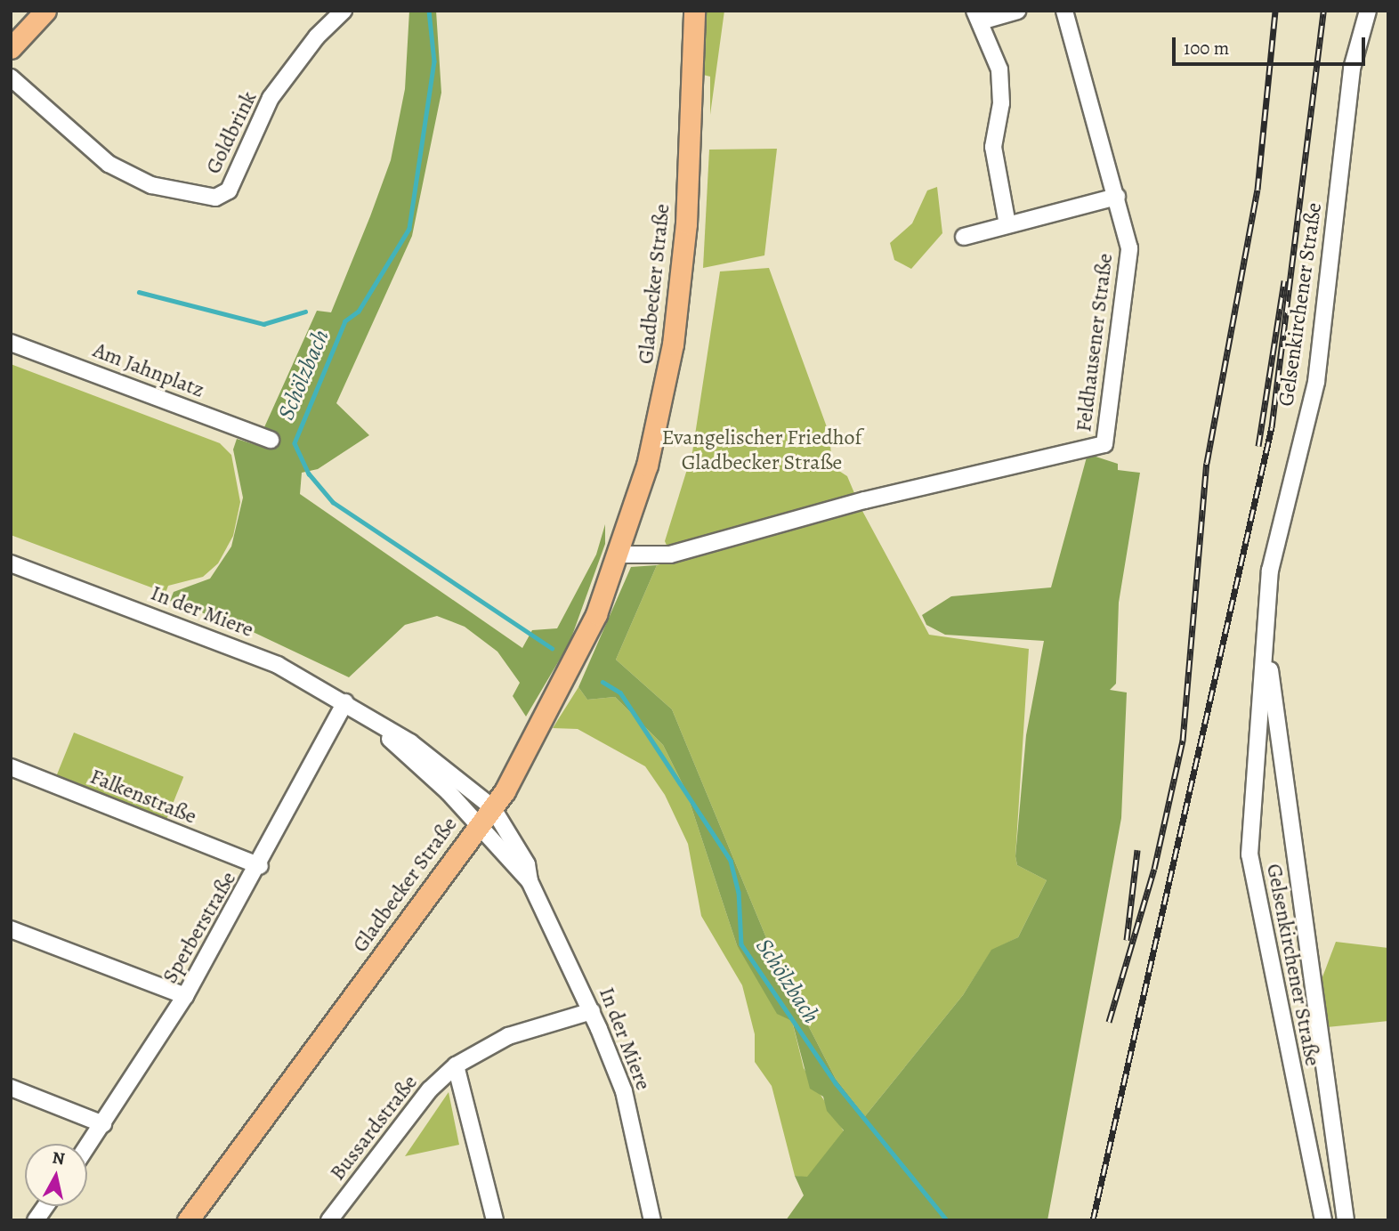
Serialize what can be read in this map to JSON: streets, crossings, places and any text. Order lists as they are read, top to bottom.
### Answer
{
  "streets": {
    "main road": ["Gladbecker Straße"],
    "street": [
      "Goldbrink",
      "Gelsenkirchener Straße",
      "Feldhausener Straße",
      "Am Jahnplatz",
      "In der Miere",
      "Falkenstraße",
      "Sperberstraße",
      "Bussardstraße"
    ]
  },
  "crossings": [
    ["Gladbecker Straße", "Feldhausener Straße"],
    ["Gladbecker Straße", "In der Miere"],
    ["In der Miere", "Sperberstraße"],
    ["In der Miere", "Bussardstraße"],
    ["Falkenstraße", "Sperberstraße"]
  ],
  "water": ["Schölzbach"],
  "parks": ["Evangelischer Friedhof Gladbecker Straße"],
  "scale_bar": "100 m",
  "north": "top"
}
